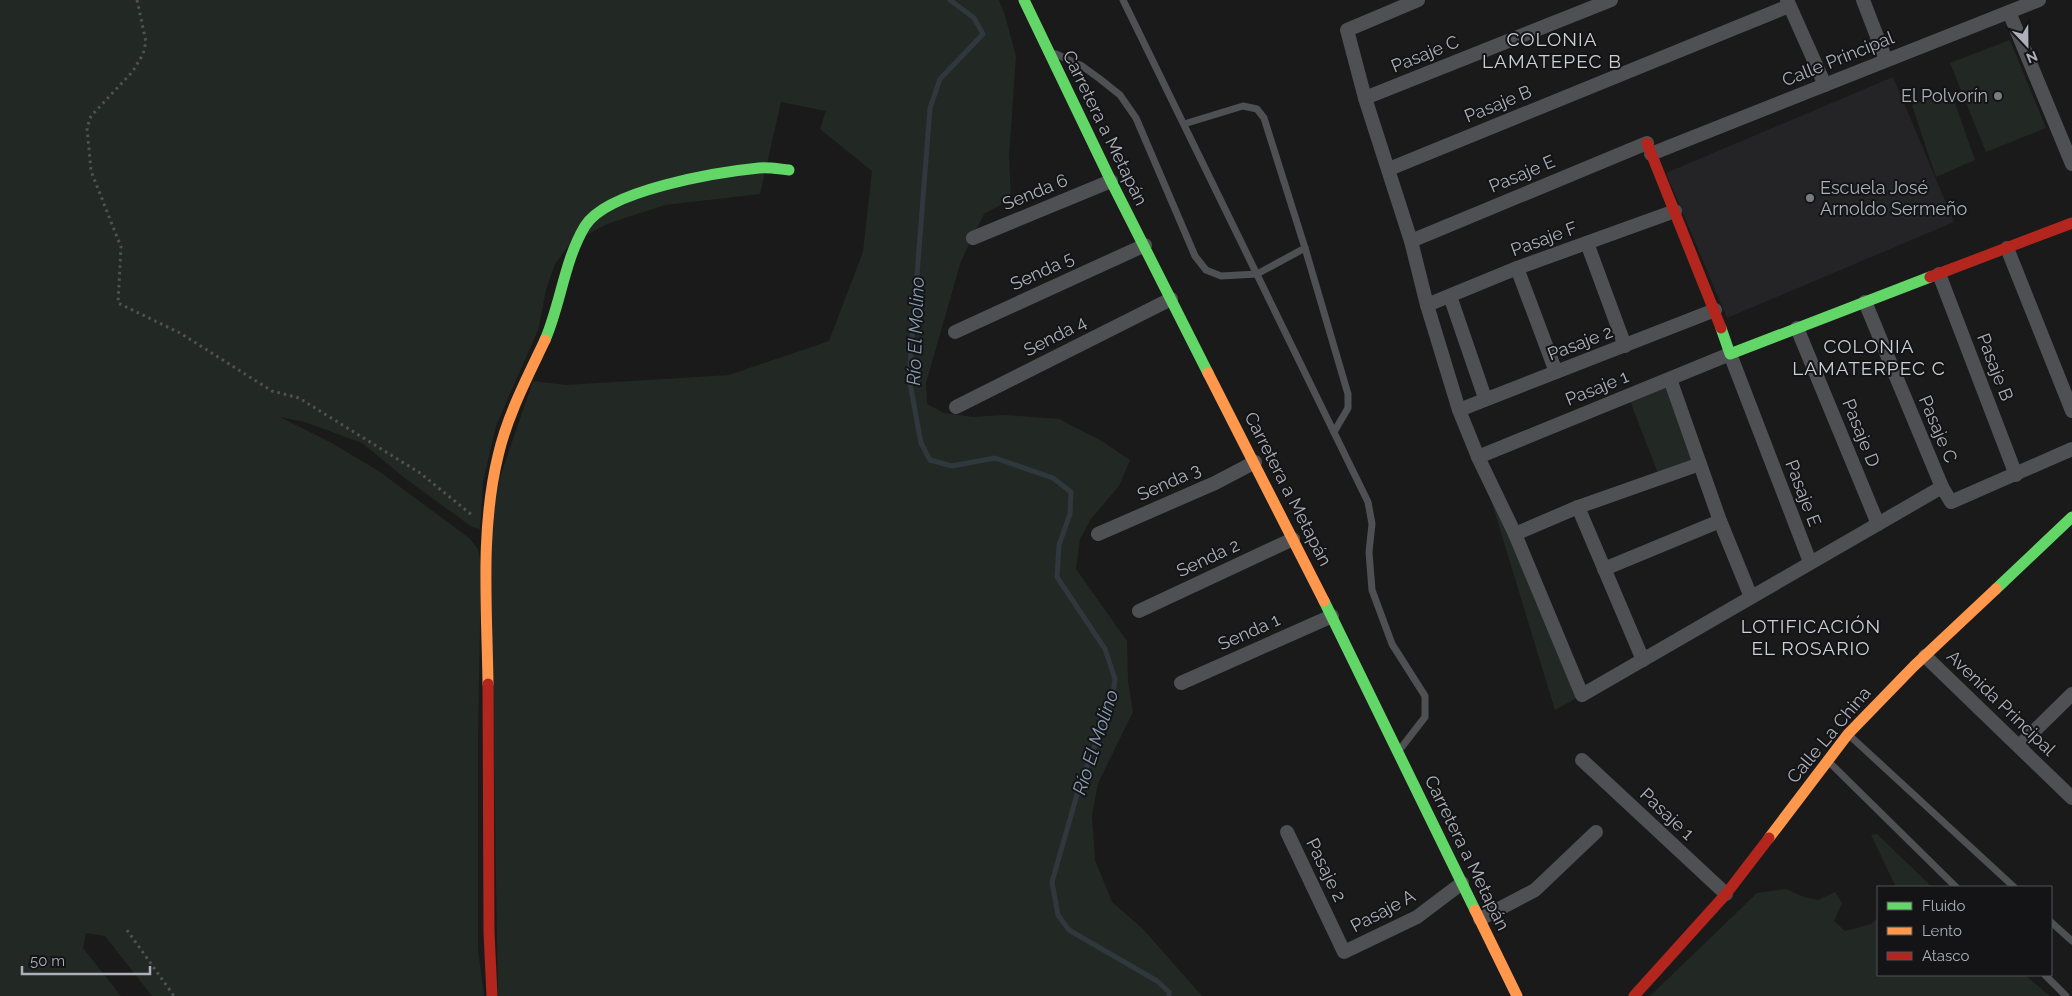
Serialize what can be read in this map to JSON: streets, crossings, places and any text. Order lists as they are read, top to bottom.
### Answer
{
  "streets": {
    "main road": ["Carretera a Metapán", "Calle La China"],
    "street": [
      "Pasaje C",
      "Calle Principal",
      "Pasaje B",
      "Pasaje E",
      "Senda 6",
      "Pasaje F",
      "Senda 5",
      "Senda 4",
      "Pasaje 2",
      "Pasaje 1",
      "Pasaje D",
      "Senda 3",
      "Senda 2",
      "Senda 1",
      "Avenida Principal",
      "Pasaje A"
    ]
  },
  "crossings": [
    ["Calle Principal", "Pasaje E"],
    ["Carretera a Metapán", "Senda 6"],
    ["Carretera a Metapán", "Senda 5"],
    ["Carretera a Metapán", "Senda 4"],
    ["Carretera a Metapán", "Senda 3"],
    ["Carretera a Metapán", "Senda 2"],
    ["Carretera a Metapán", "Senda 1"],
    ["Carretera a Metapán", "Pasaje A"],
    ["Pasaje E", "Pasaje 1"],
    ["Pasaje 2", "Pasaje A"],
    ["Pasaje 1", "Calle La China"],
    ["Avenida Principal", "Calle La China"]
  ],
  "districts": ["COLONIA LAMATEPEC B", "COLONIA LAMATERPEC C", "LOTIFICACIÓN EL ROSARIO"],
  "water": ["Río El Molino"],
  "places": ["El Polvorín", "Escuela José Arnoldo Sermeño"],
  "legend": ["Fluido", "Lento", "Atasco"],
  "scale_bar": "50 m",
  "north": "bottom"
}
